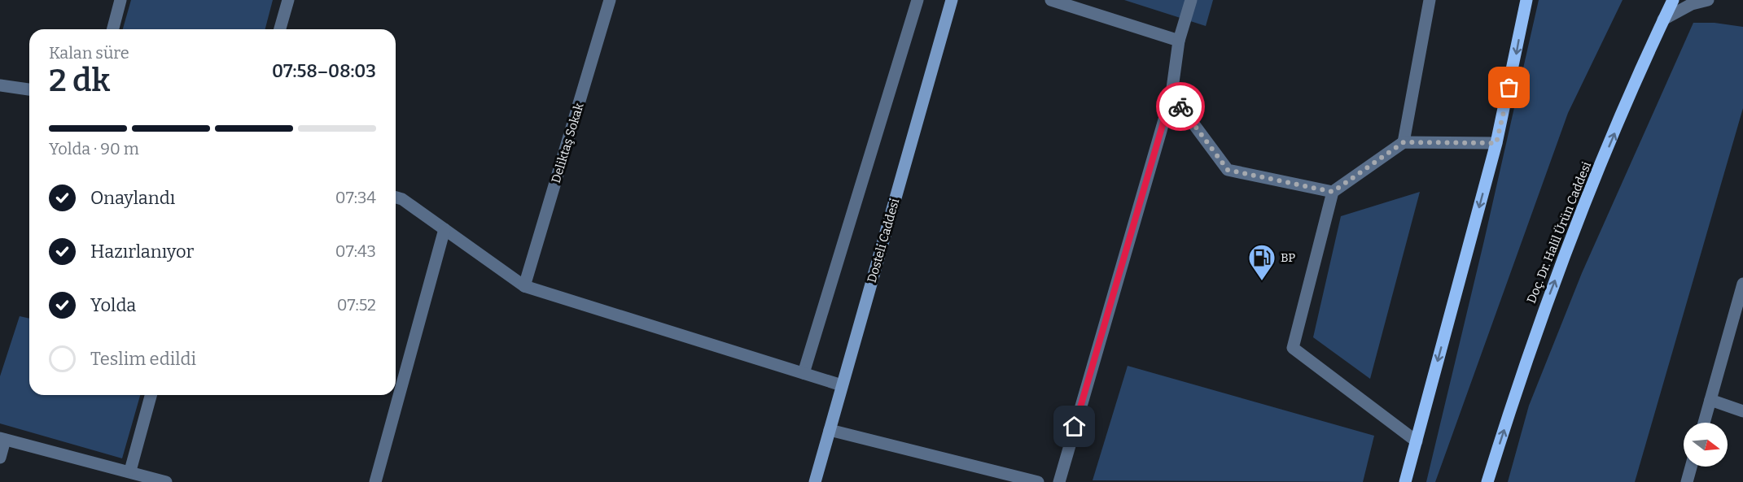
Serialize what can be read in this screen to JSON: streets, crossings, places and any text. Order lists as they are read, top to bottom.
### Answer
{
  "streets": {
    "main road": ["Doç. Dr. Halil Ürün Caddesi"],
    "street": ["Deliktaş Sokak", "Dosteli Caddesi"]
  },
  "places": {
    "fuel station": ["BP"]
  },
  "north": "right",
  "page": {
    "heading": ["2 dk", "Kalan süre", "07:58–08:03"],
    "bar": "Yolda · 90 m",
    "list": [
      ["Onaylandı", "07:34"],
      ["Hazırlanıyor", "07:43"],
      ["Yolda", "07:52"],
      "Teslim edildi"
    ]
  }
}
